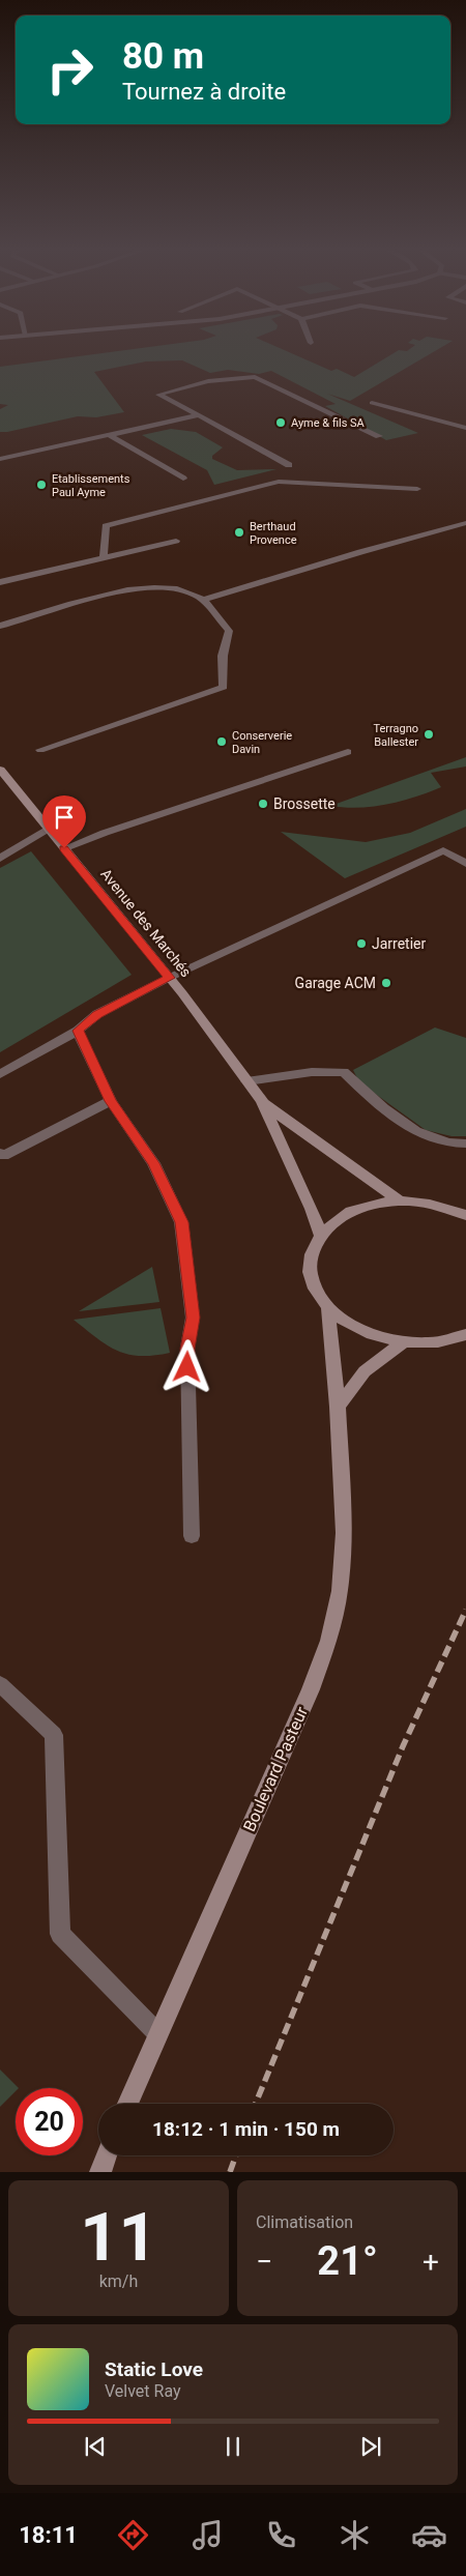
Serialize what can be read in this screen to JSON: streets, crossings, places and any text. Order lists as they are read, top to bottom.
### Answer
{
  "streets": {
    "street": ["Avenue des Marchés", "Boulevard Pasteur"]
  },
  "places": [
    "Ayme & fils SA",
    "Etablissements Paul Ayme",
    "Berthaud Provence",
    "Terragno Ballester",
    "Conserverie Davin",
    "Brossette",
    "Jarretier",
    "Garage ACM"
  ],
  "page": {
    "turn": ["80 m", "Tournez à droite"],
    "limit": "20",
    "trip": "18:12 · 1 min · 150 m",
    "tile": [
      ["11", "km/h"],
      "Climatisation"
    ],
    "heat": ["−", "21°", "+"],
    "song": ["Static Love", "Velvet Ray"],
    "tabs": "18:11"
  }
}
